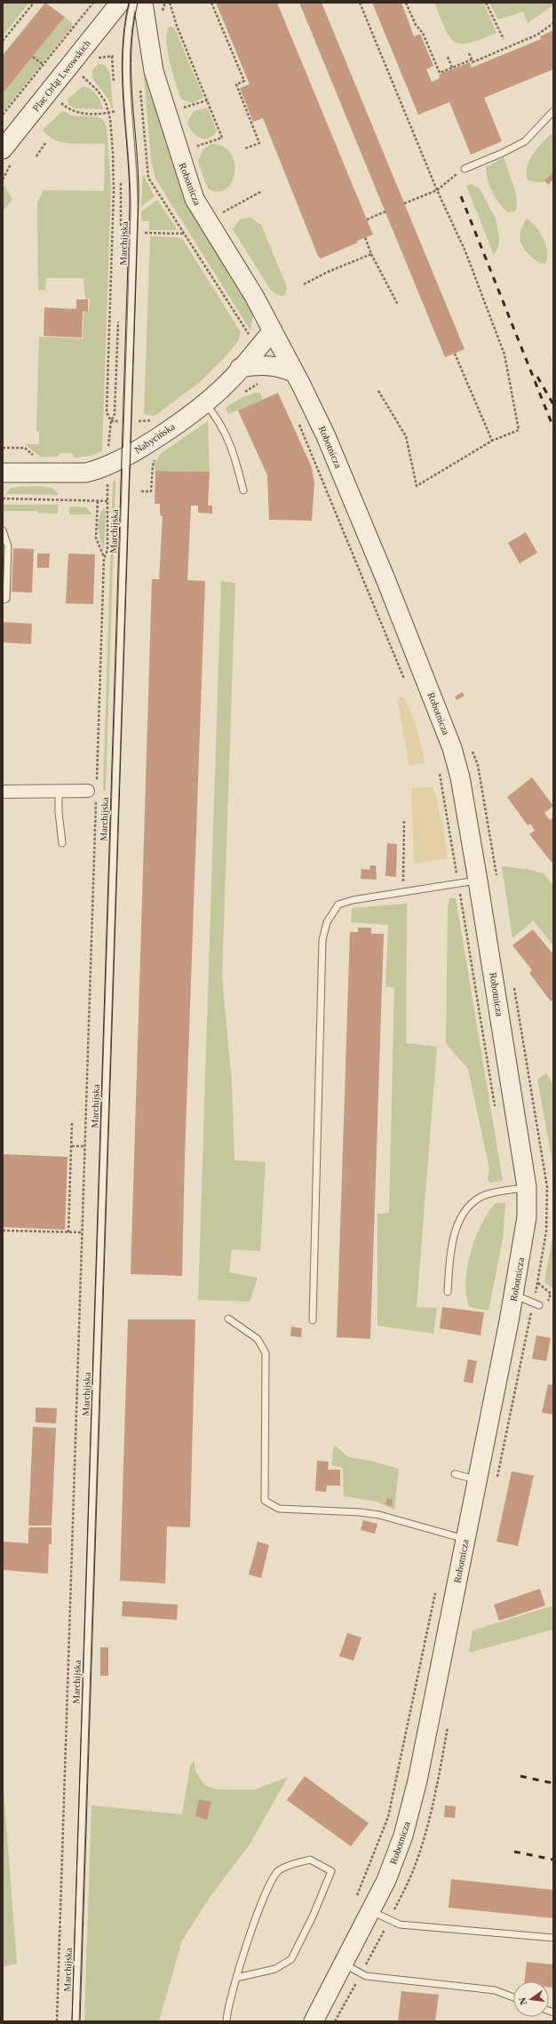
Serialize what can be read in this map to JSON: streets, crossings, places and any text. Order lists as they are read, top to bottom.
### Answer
{
  "streets": {
    "street": ["Plac Orląt Lwowskich", "Robotnicza", "Nabycińska"],
    "lane": ["Marchijska"]
  },
  "crossings": [
    ["Robotnicza", "Nabycińska"],
    ["Marchijska", "Nabycińska"]
  ],
  "north": "left"
}
